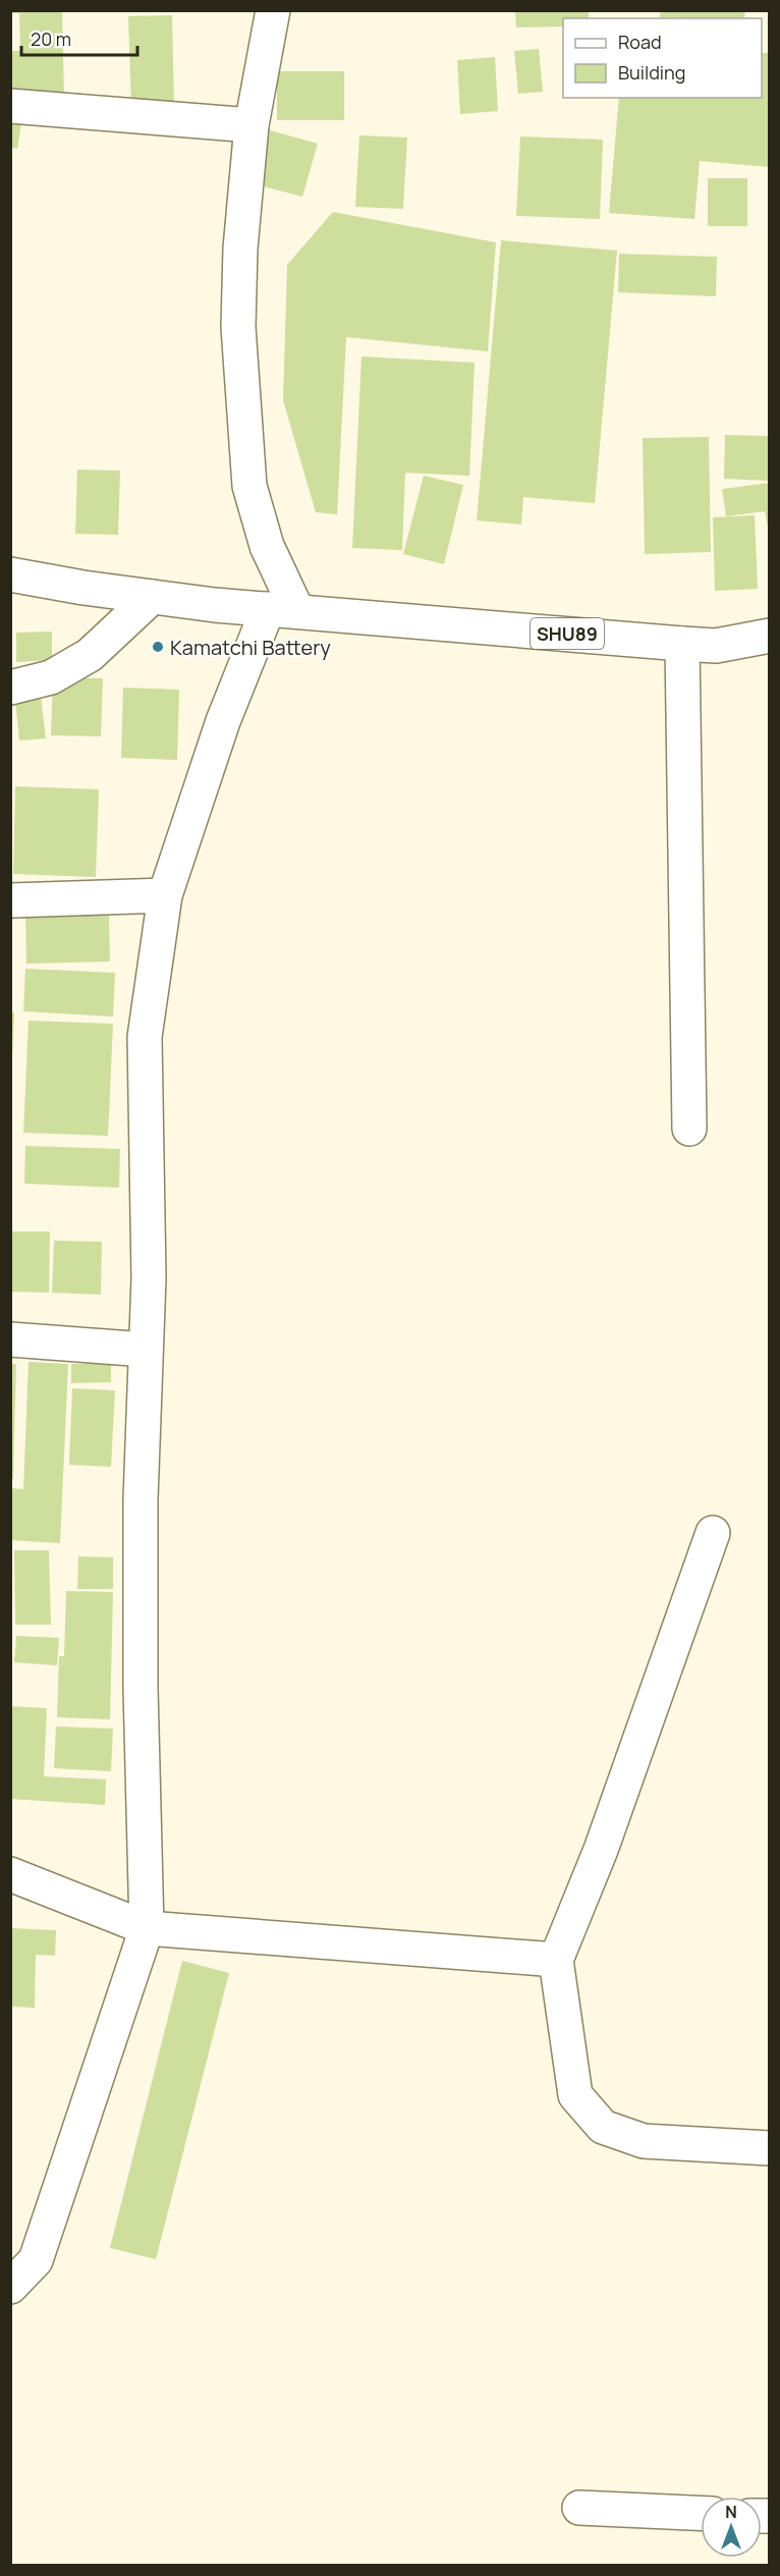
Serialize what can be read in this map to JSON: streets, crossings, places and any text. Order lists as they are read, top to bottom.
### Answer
{
  "streets": {
    "street": ["SHU89"]
  },
  "places": ["Kamatchi Battery"],
  "legend": ["Road", "Building"],
  "scale_bar": "20 m",
  "north": "top"
}
